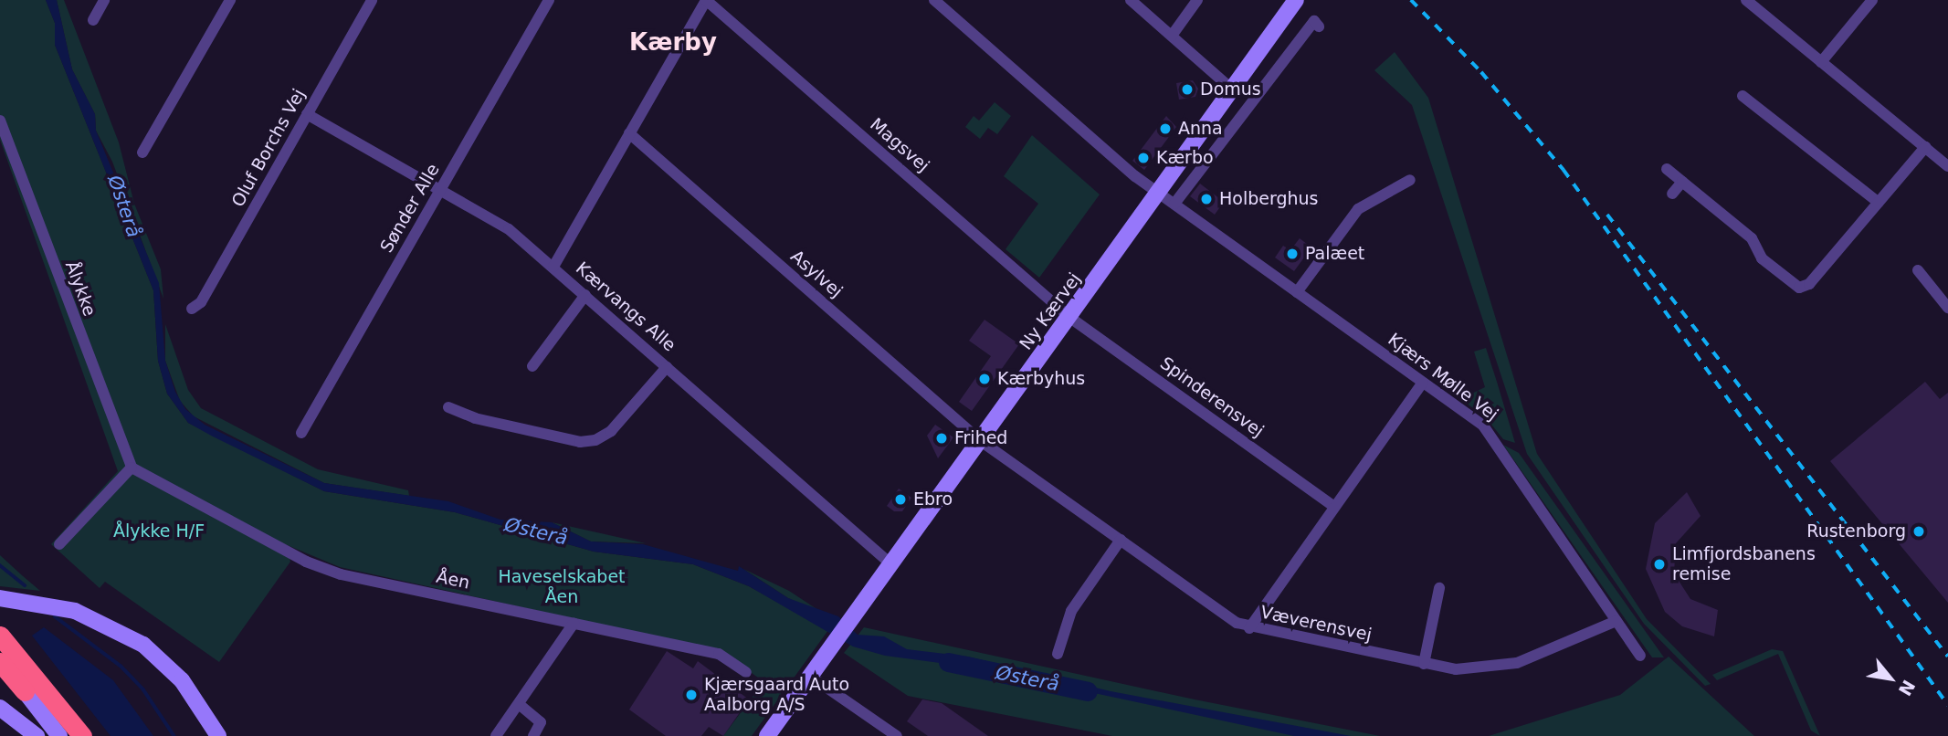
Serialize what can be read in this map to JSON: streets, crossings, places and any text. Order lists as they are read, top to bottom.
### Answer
{
  "streets": {
    "street": [
      "Magsvej",
      "Oluf Borchs Vej",
      "Sønder Alle",
      "Asylvej",
      "Ålykke",
      "Kærvangs Alle",
      "Ny Kærvej",
      "Kjærs Mølle Vej",
      "Spinderensvej",
      "Åen",
      "Væverensvej"
    ]
  },
  "crossings": [
    ["Magsvej", "Ny Kærvej"],
    ["Magsvej", "Spinderensvej"],
    ["Oluf Borchs Vej", "Kærvangs Alle"],
    ["Sønder Alle", "Kærvangs Alle"],
    ["Asylvej", "Ny Kærvej"],
    ["Asylvej", "Væverensvej"],
    ["Ålykke", "Åen"],
    ["Kærvangs Alle", "Ny Kærvej"],
    ["Ny Kærvej", "Kjærs Mølle Vej"],
    ["Ny Kærvej", "Spinderensvej"],
    ["Ny Kærvej", "Væverensvej"],
    ["Kjærs Mølle Vej", "Væverensvej"]
  ],
  "districts": ["Kærby"],
  "water": ["Østerå"],
  "parks": ["Ålykke H/F", "Haveselskabet Åen"],
  "places": [
    "Domus",
    "Anna",
    "Kærbo",
    "Holberghus",
    "Palæet",
    "Kærbyhus",
    "Frihed",
    "Ebro",
    "Rustenborg",
    "Limfjordsbanens remise",
    "Kjærsgaard Auto Aalborg A/S"
  ],
  "north": "bottom right"
}
